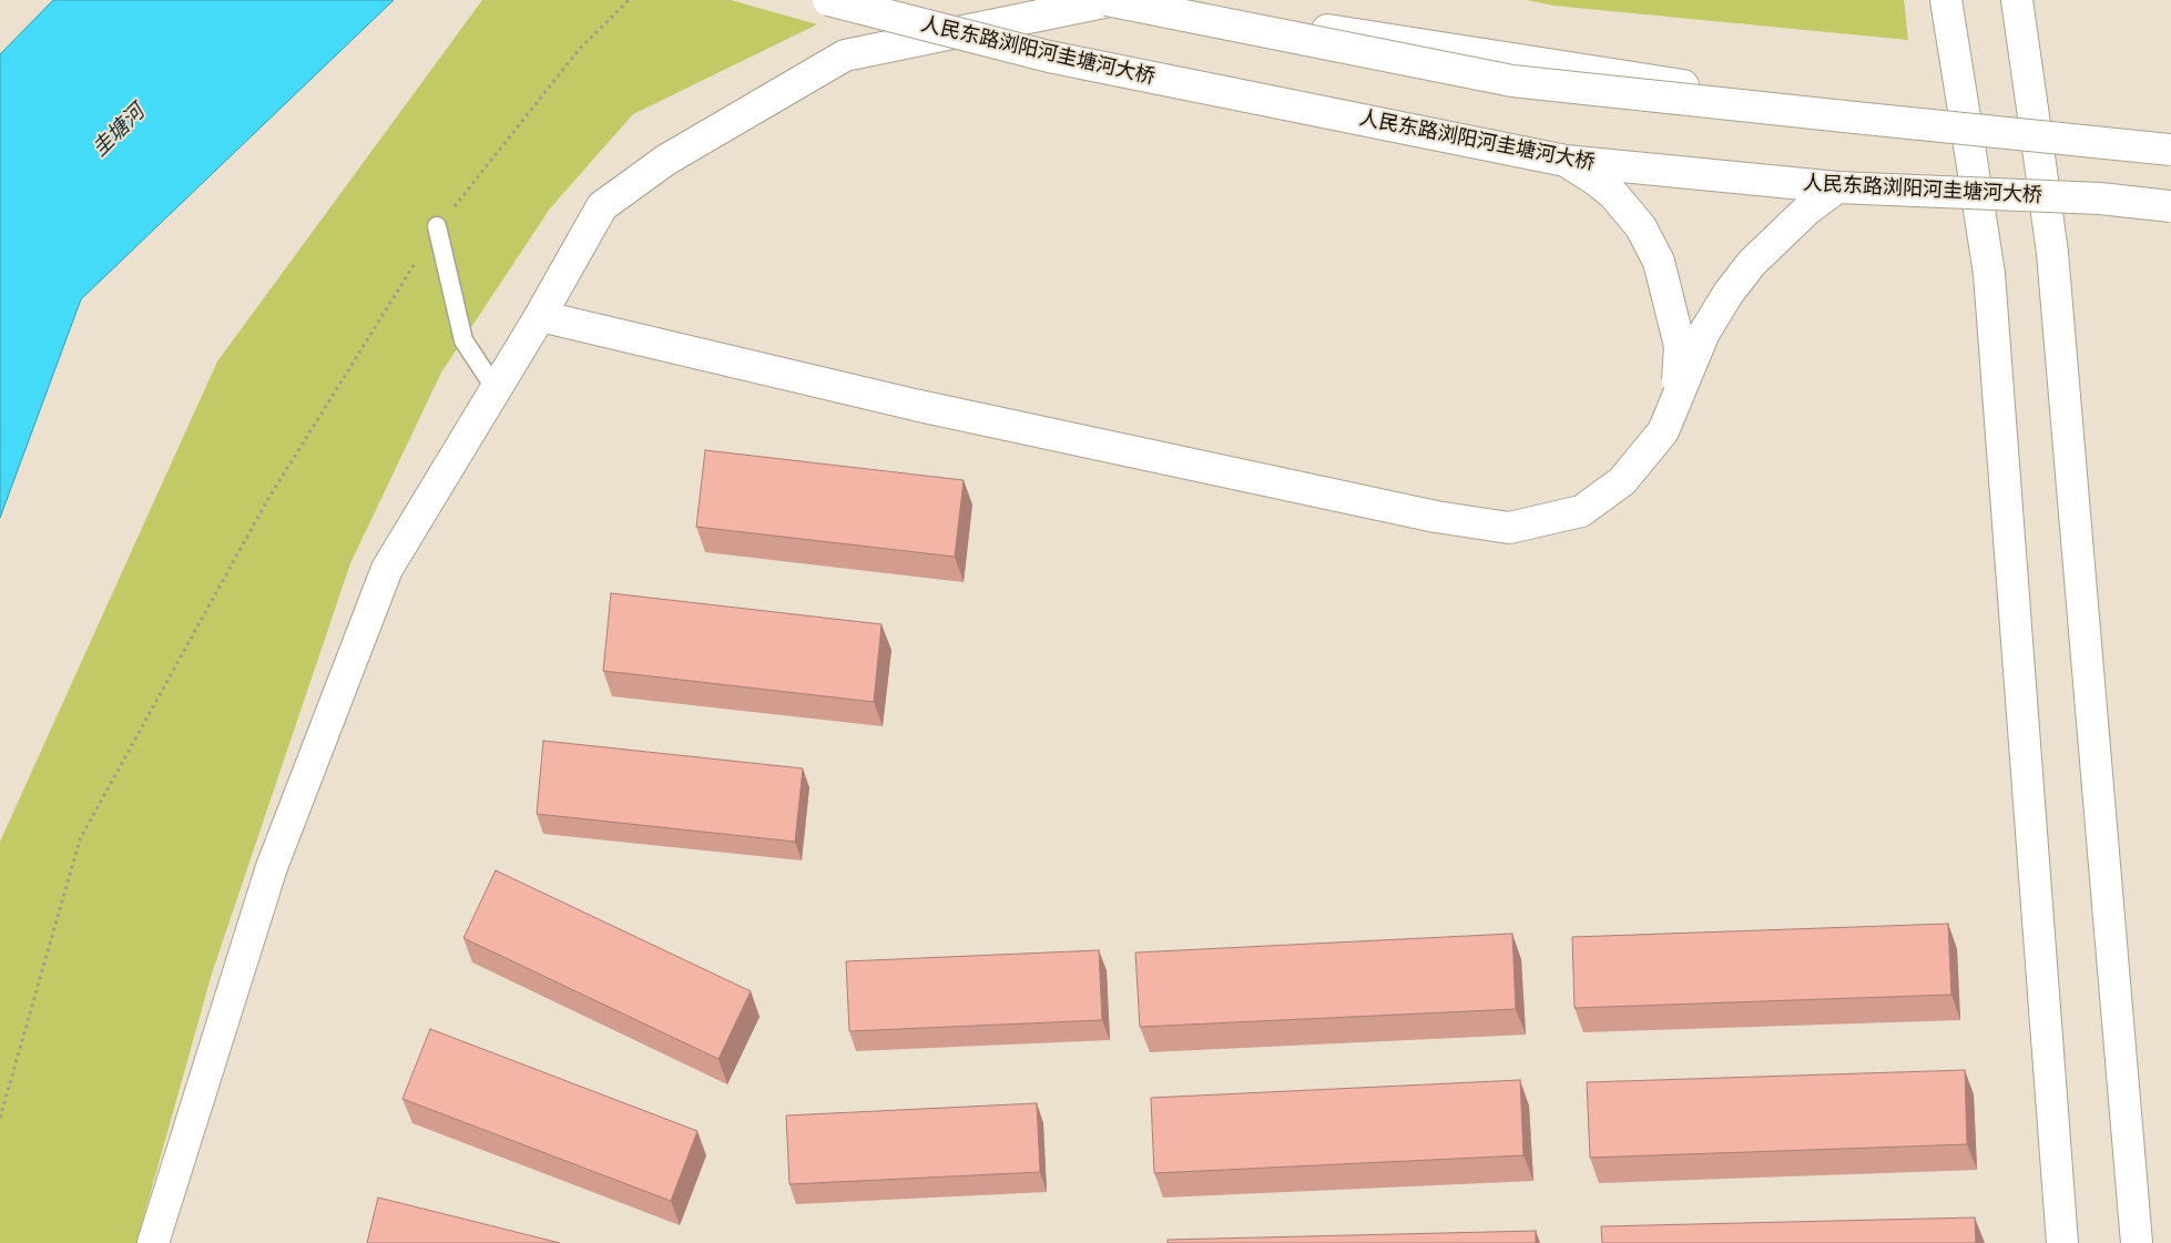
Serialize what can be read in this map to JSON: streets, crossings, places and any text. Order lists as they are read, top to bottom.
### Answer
{
  "streets": {
    "main road": ["人民东路浏阳河圭塘河大桥"]
  },
  "water": ["圭塘河"]
}
